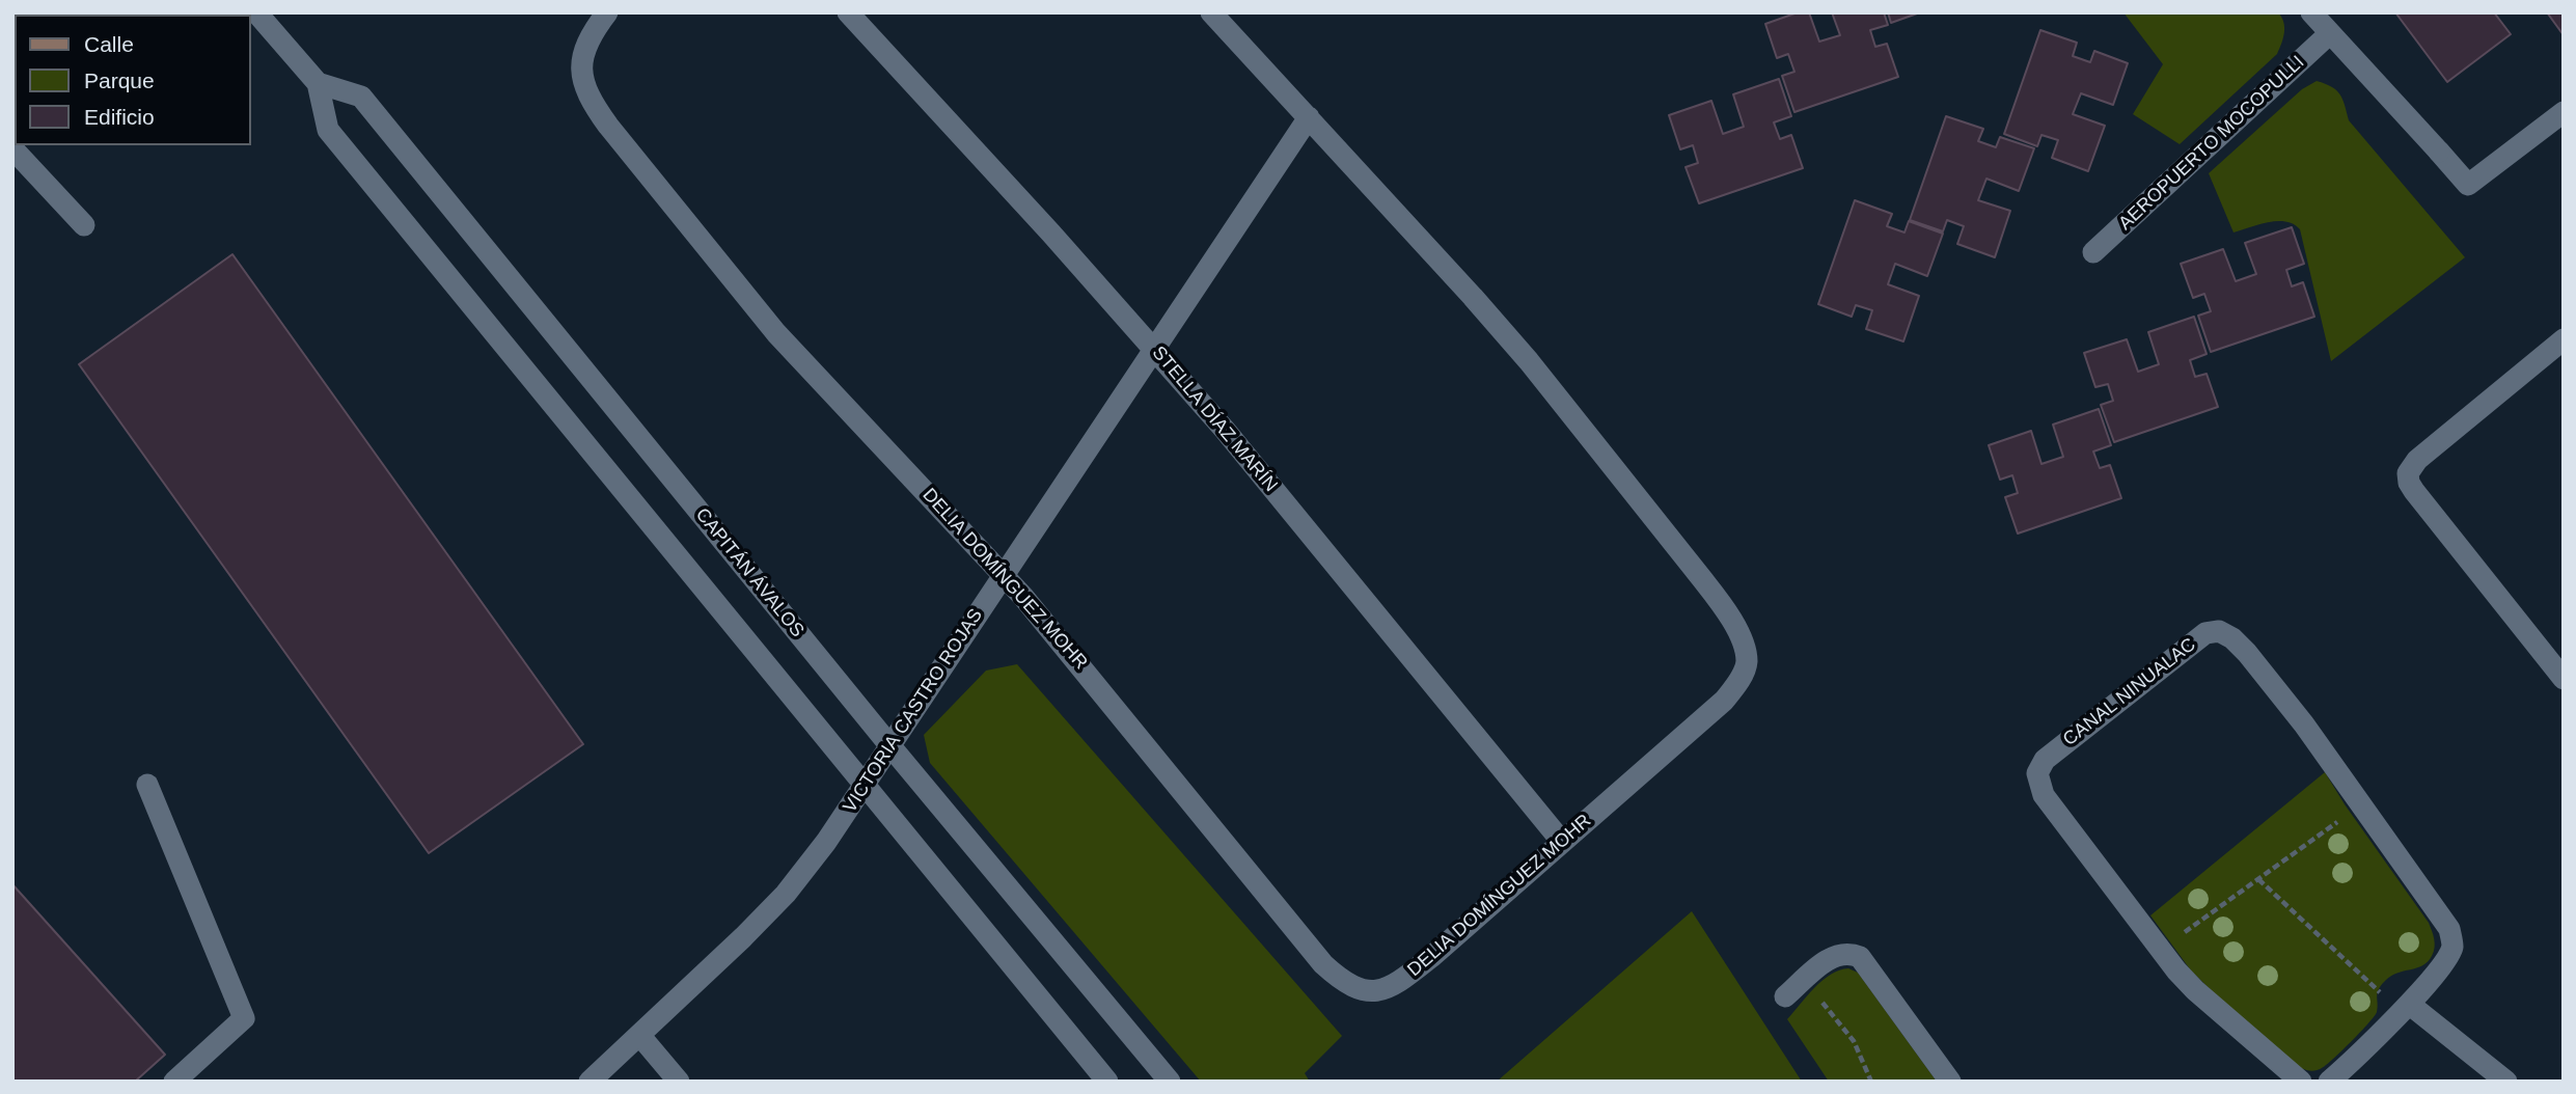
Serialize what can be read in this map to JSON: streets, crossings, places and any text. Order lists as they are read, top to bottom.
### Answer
{
  "streets": {
    "street": [
      "AEROPUERTO MOCOPULLI",
      "STELLA DÍAZ MARÍN",
      "CAPITÁN ÁVALOS",
      "DELIA DOMÍNGUEZ MOHR",
      "CANAL NINUALAC",
      "VICTORIA CASTRO ROJAS"
    ]
  },
  "crossings": [
    ["STELLA DÍAZ MARÍN", "DELIA DOMÍNGUEZ MOHR"],
    ["STELLA DÍAZ MARÍN", "VICTORIA CASTRO ROJAS"],
    ["CAPITÁN ÁVALOS", "VICTORIA CASTRO ROJAS"],
    ["DELIA DOMÍNGUEZ MOHR", "VICTORIA CASTRO ROJAS"]
  ],
  "legend": ["Calle", "Parque", "Edificio"]
}
